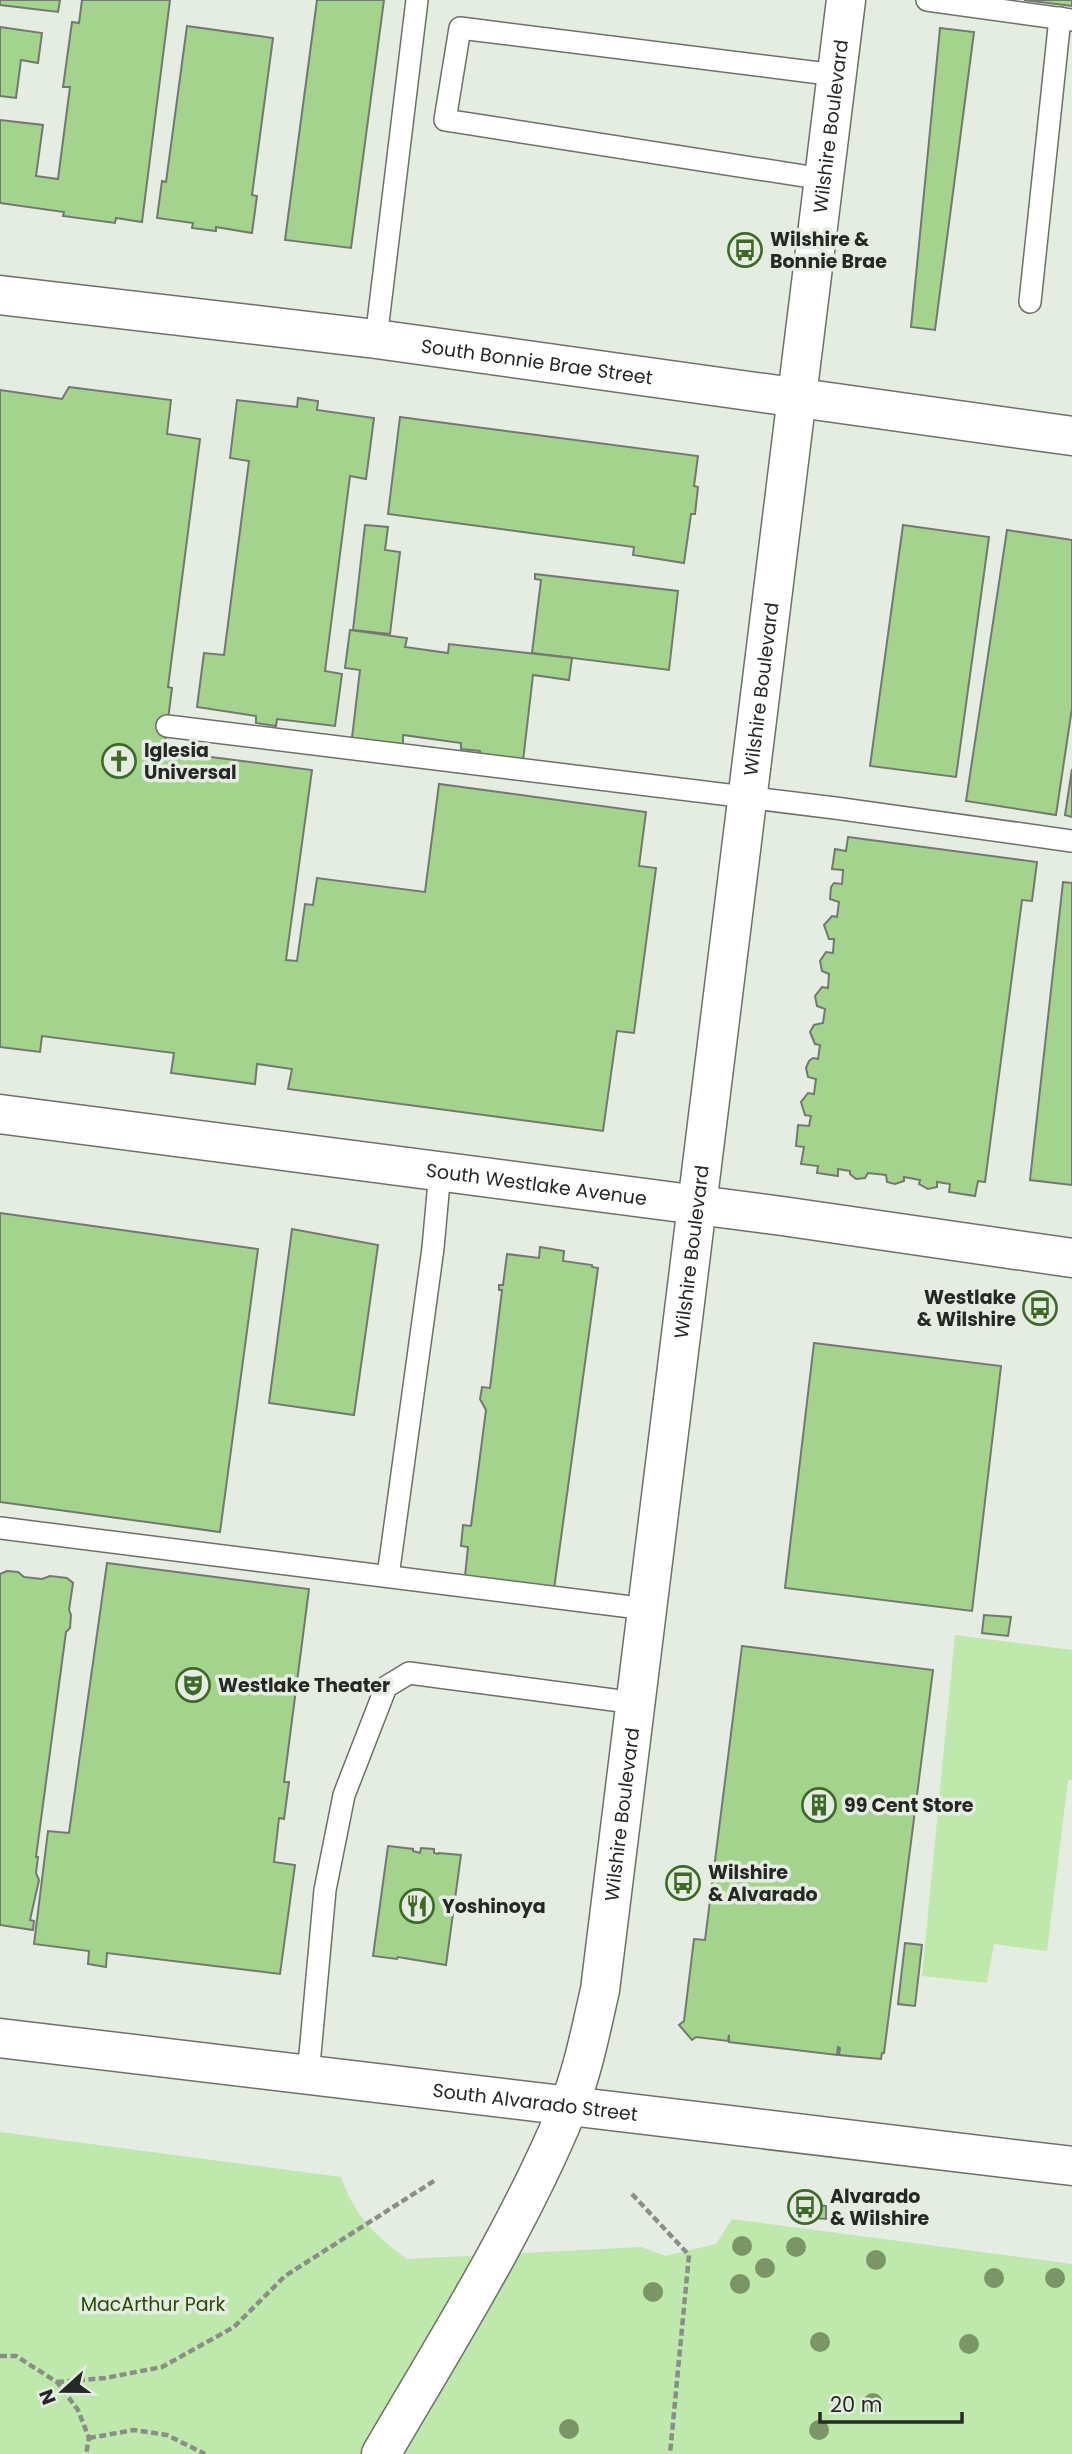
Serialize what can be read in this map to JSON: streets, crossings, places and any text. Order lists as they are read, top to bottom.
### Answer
{
  "streets": {
    "main road": [
      "Wilshire Boulevard",
      "South Bonnie Brae Street",
      "South Westlake Avenue",
      "South Alvarado Street"
    ]
  },
  "crossings": [
    ["Wilshire Boulevard", "South Bonnie Brae Street"],
    ["Wilshire Boulevard", "South Westlake Avenue"],
    ["Wilshire Boulevard", "South Alvarado Street"]
  ],
  "parks": ["MacArthur Park"],
  "places": {
    "bus stop": [
      "Wilshire & Bonnie Brae",
      "Westlake & Wilshire",
      "Wilshire & Alvarado",
      "Alvarado & Wilshire"
    ],
    "church": ["Iglesia Universal"],
    "theatre": ["Westlake Theater"],
    "building": ["99 Cent Store"],
    "restaurant": ["Yoshinoya"]
  },
  "scale_bar": "20 m",
  "north": "left"
}
